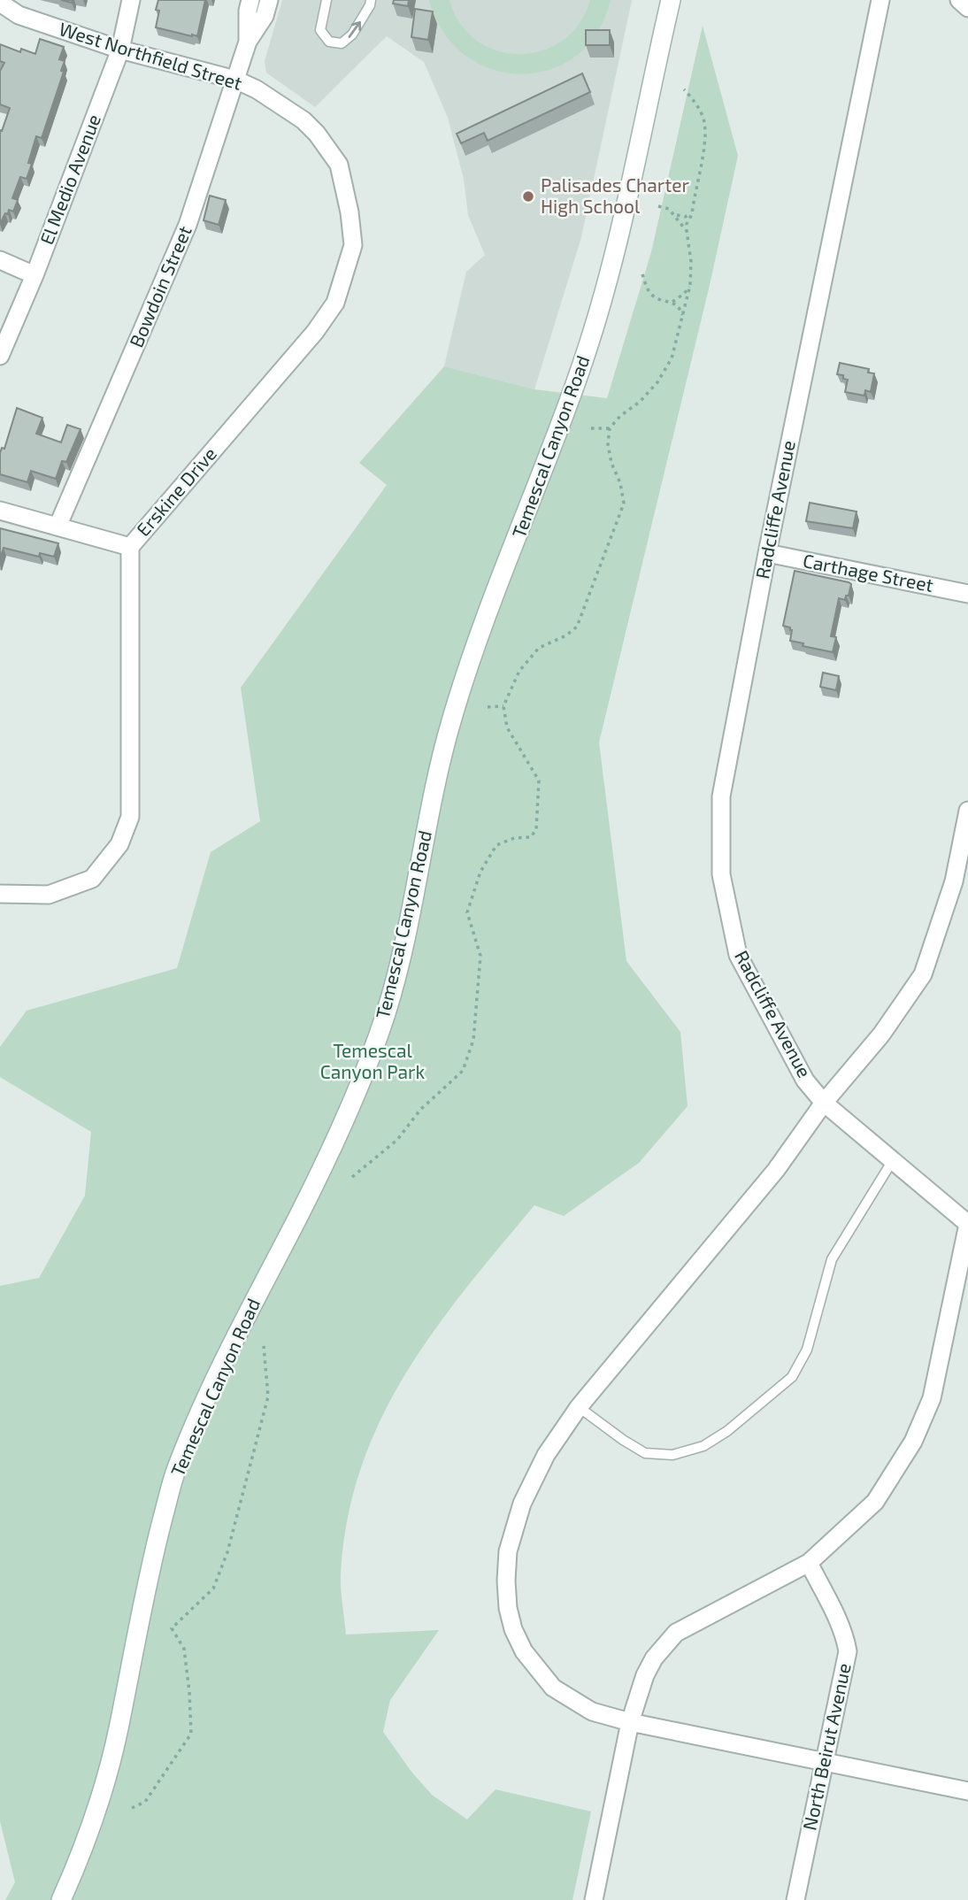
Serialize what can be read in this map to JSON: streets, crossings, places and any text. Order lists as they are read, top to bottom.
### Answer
{
  "streets": {
    "main road": ["Temescal Canyon Road"],
    "street": [
      "West Northfield Street",
      "El Medio Avenue",
      "Bowdoin Street",
      "Erskine Drive",
      "Radcliffe Avenue",
      "Carthage Street",
      "North Beirut Avenue"
    ]
  },
  "crossings": [
    ["West Northfield Street", "El Medio Avenue"],
    ["West Northfield Street", "Bowdoin Street"],
    ["West Northfield Street", "Erskine Drive"],
    ["Radcliffe Avenue", "Carthage Street"]
  ],
  "parks": ["Temescal Canyon Park"],
  "places": ["Palisades Charter High School"]
}
